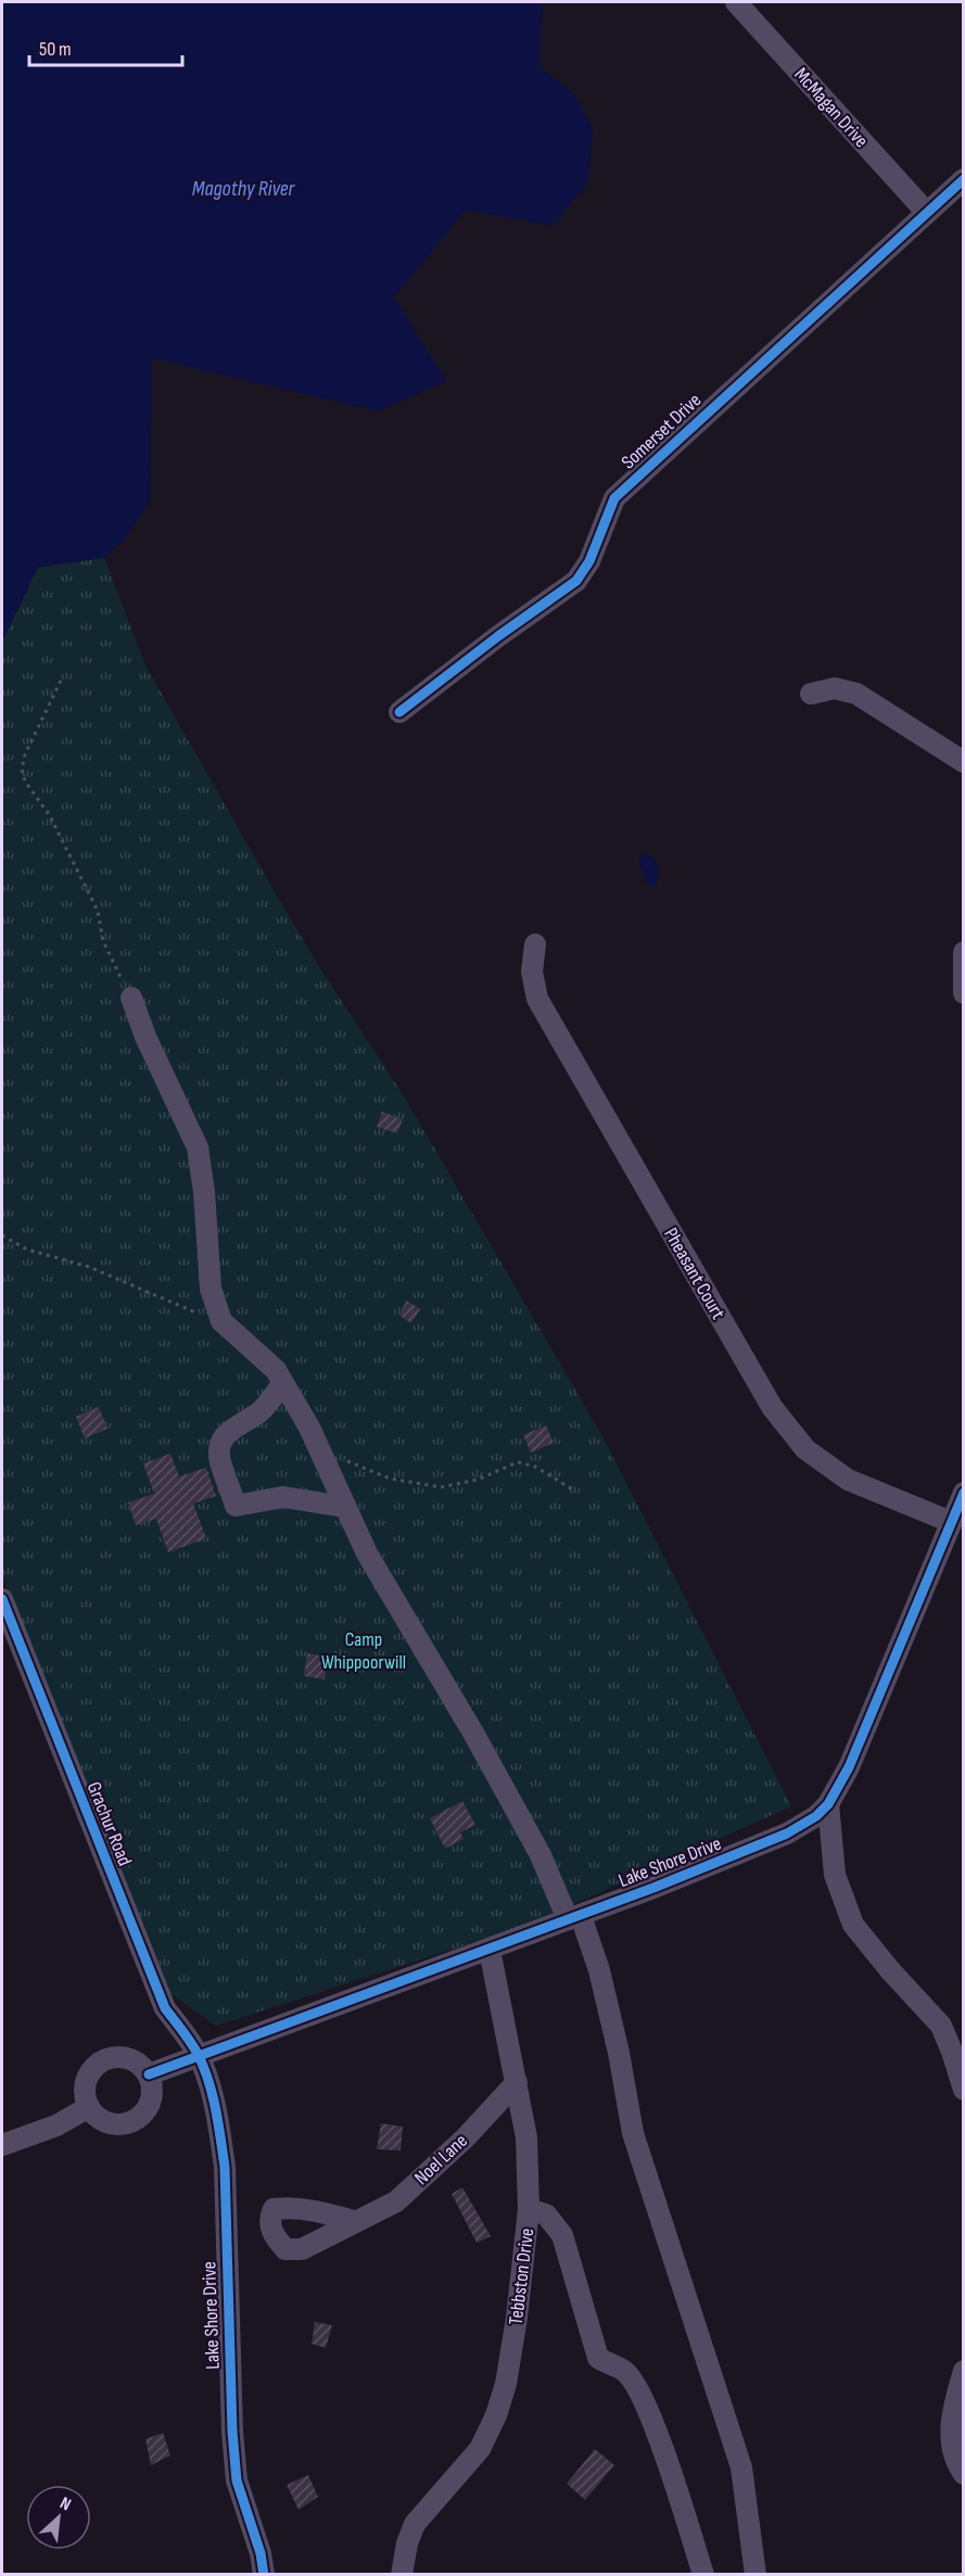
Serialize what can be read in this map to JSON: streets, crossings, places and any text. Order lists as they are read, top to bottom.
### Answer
{
  "streets": {
    "street": [
      "McMagan Drive",
      "Somerset Drive",
      "Pheasant Court",
      "Grachur Road",
      "Lake Shore Drive",
      "Noel Lane",
      "Tebbston Drive"
    ]
  },
  "crossings": [
    ["McMagan Drive", "Somerset Drive"],
    ["Pheasant Court", "Lake Shore Drive"],
    ["Grachur Road", "Lake Shore Drive"],
    ["Lake Shore Drive", "Tebbston Drive"],
    ["Noel Lane", "Tebbston Drive"]
  ],
  "water": ["Magothy River"],
  "parks": ["Camp Whippoorwill"],
  "scale_bar": "50 m",
  "north": "top right"
}
